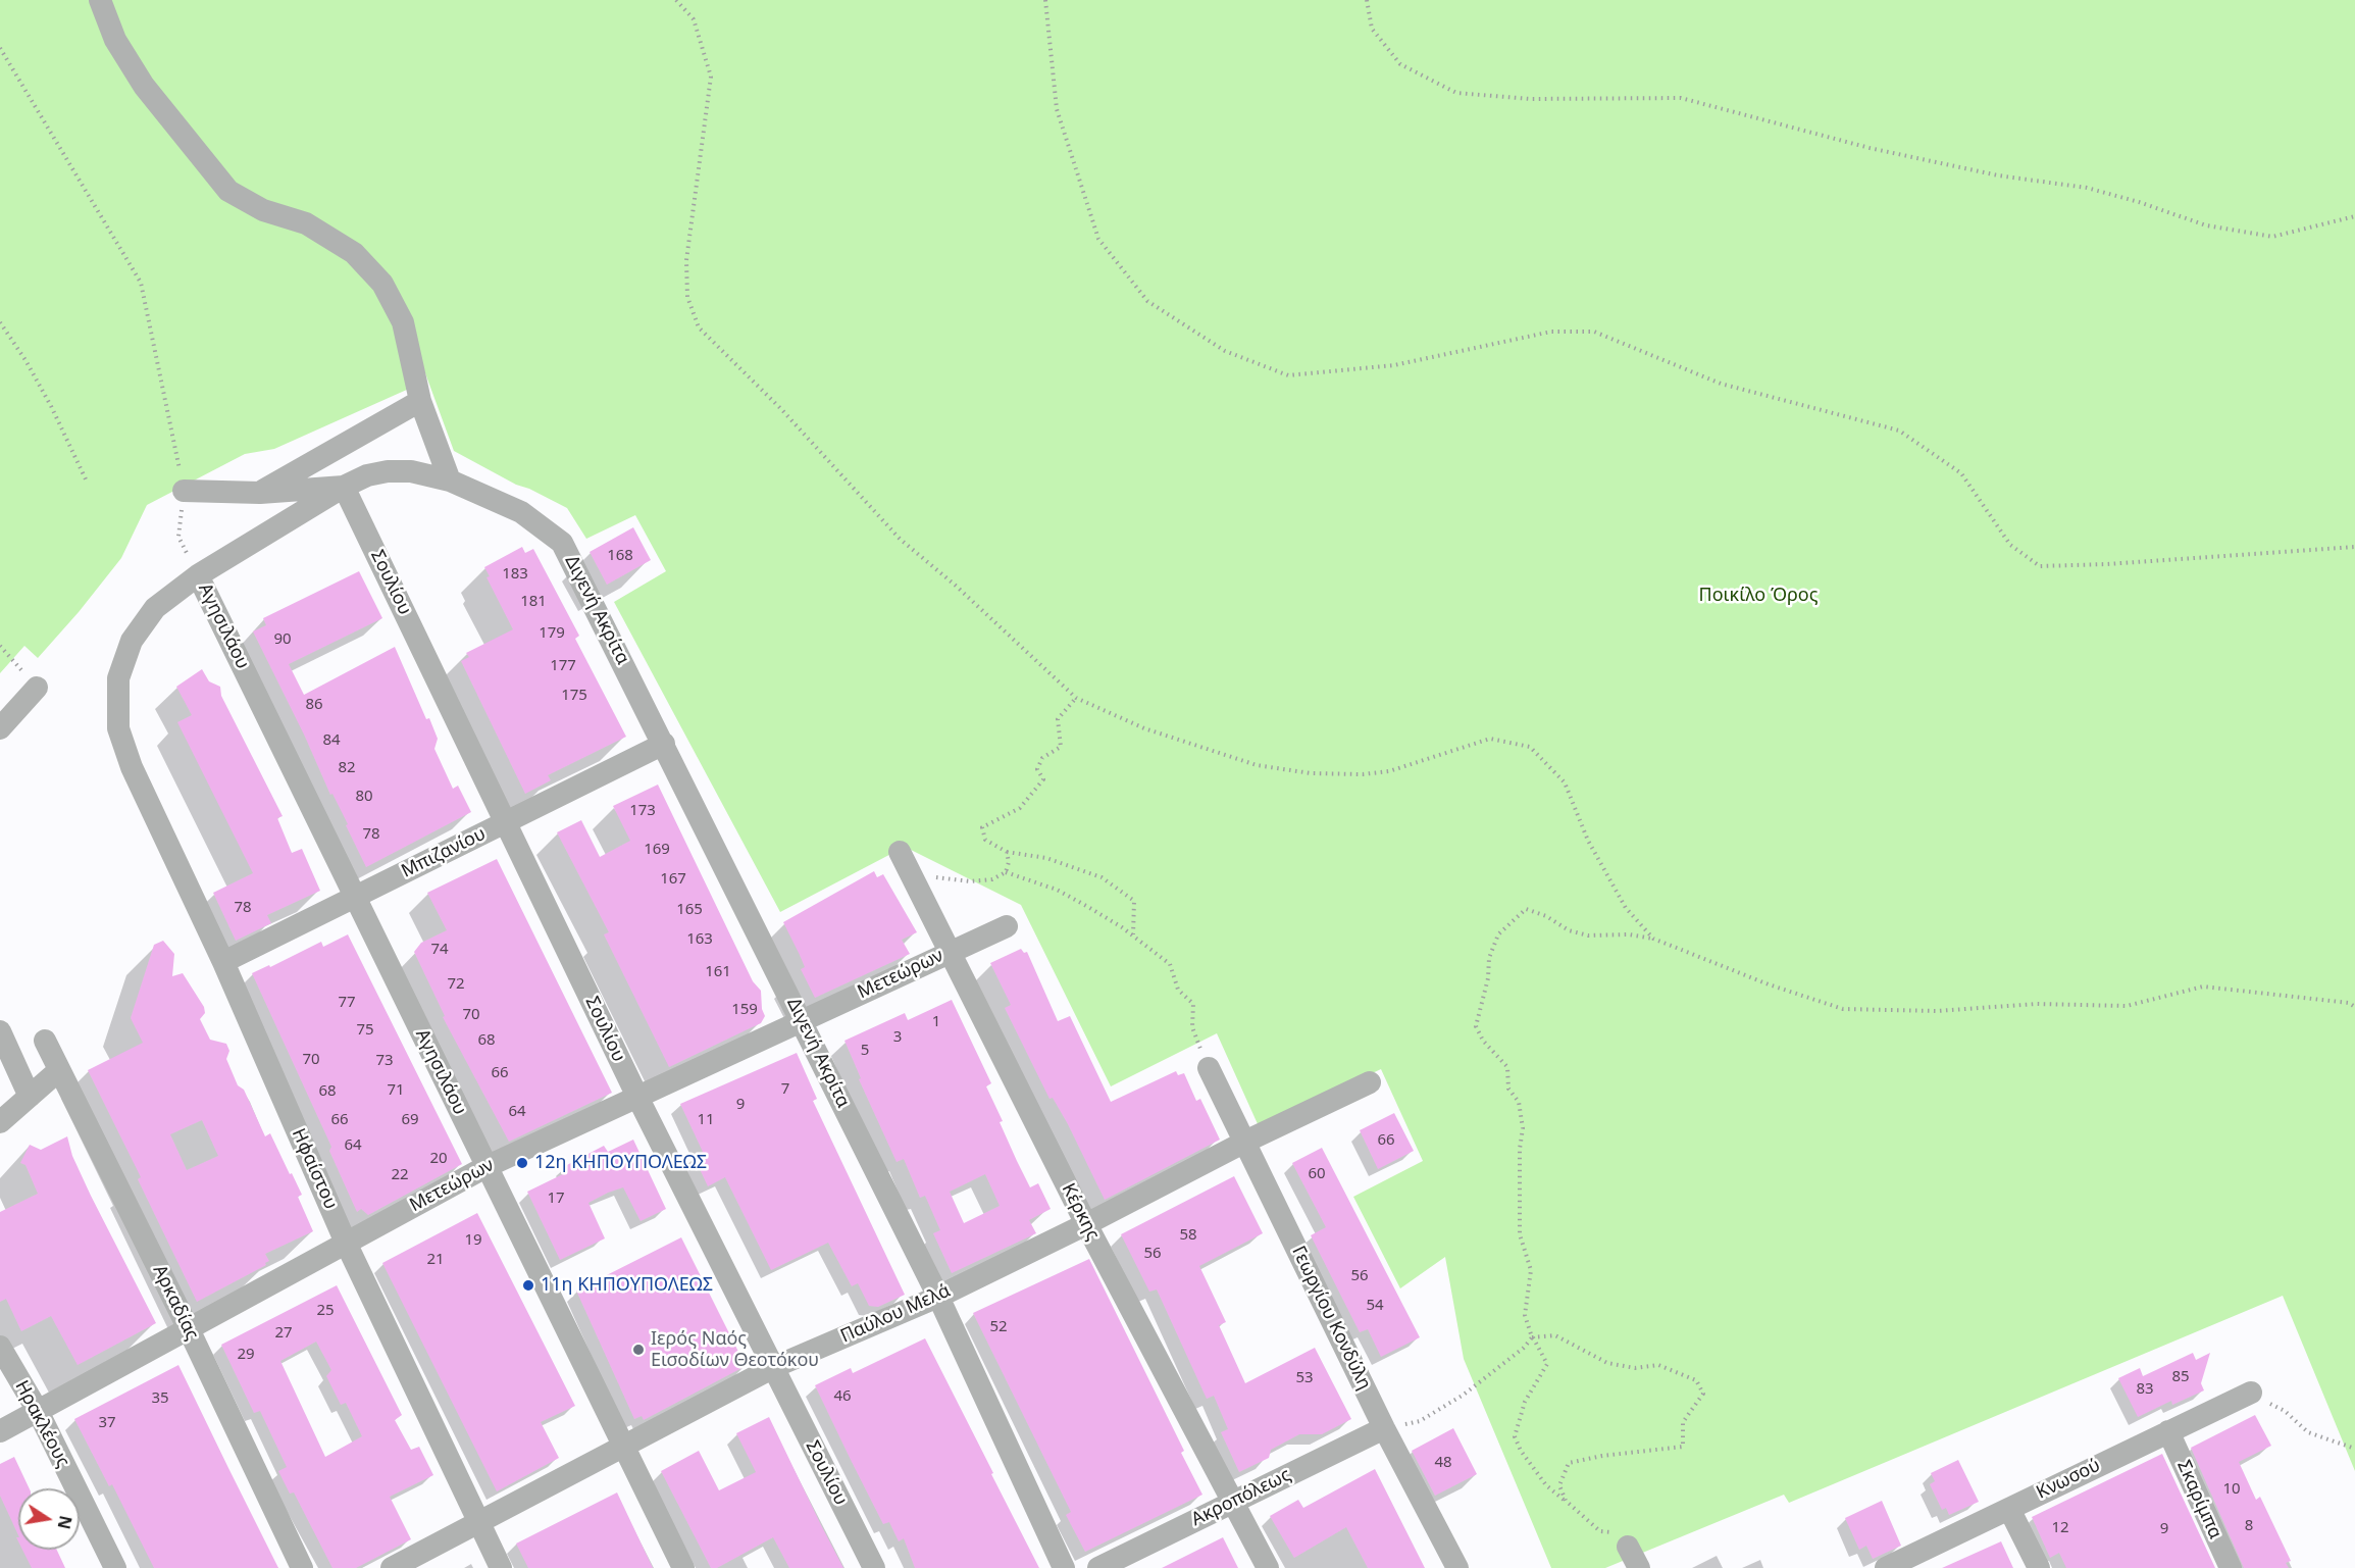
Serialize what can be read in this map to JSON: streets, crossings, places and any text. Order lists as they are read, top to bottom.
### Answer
{
  "streets": {
    "street": [
      "Σουλίου",
      "Διγενή Ακρίτα",
      "Αγησιλάου",
      "Μπιζανίου",
      "Μετεώρων",
      "Ηφαίστου",
      "Κέρκης",
      "Αρκαδίας",
      "Παύλου Μελά",
      "Γεωργίου Κονδύλη",
      "Ηρακλέους",
      "Κνωσού",
      "Ακροπόλεως",
      "Σκαρίμπα"
    ]
  },
  "crossings": [
    ["Σουλίου", "Μπιζανίου"],
    ["Σουλίου", "Μετεώρων"],
    ["Σουλίου", "Ηφαίστου"],
    ["Σουλίου", "Παύλου Μελά"],
    ["Διγενή Ακρίτα", "Μπιζανίου"],
    ["Διγενή Ακρίτα", "Μετεώρων"],
    ["Διγενή Ακρίτα", "Παύλου Μελά"],
    ["Αγησιλάου", "Μπιζανίου"],
    ["Αγησιλάου", "Μετεώρων"],
    ["Αγησιλάου", "Ηφαίστου"],
    ["Αγησιλάου", "Παύλου Μελά"],
    ["Μπιζανίου", "Ηφαίστου"],
    ["Μετεώρων", "Ηφαίστου"],
    ["Μετεώρων", "Κέρκης"],
    ["Μετεώρων", "Αρκαδίας"],
    ["Μετεώρων", "Ηρακλέους"],
    ["Ηφαίστου", "Παύλου Μελά"],
    ["Κέρκης", "Παύλου Μελά"],
    ["Κέρκης", "Ακροπόλεως"],
    ["Παύλου Μελά", "Γεωργίου Κονδύλη"],
    ["Γεωργίου Κονδύλη", "Ακροπόλεως"],
    ["Κνωσού", "Σκαρίμπα"]
  ],
  "parks": ["Ποικίλο Όρος"],
  "places": ["12η ΚΗΠΟΥΠΟΛΕΩΣ", "11η ΚΗΠΟΥΠΟΛΕΩΣ", "Ιερός Ναός Εισοδίων Θεοτόκου"],
  "house_numbers": [
    "168",
    "183",
    "181",
    "179",
    "90",
    "177",
    "175",
    "86",
    "84",
    "82",
    "80",
    "173",
    "78",
    "169",
    "167",
    "78",
    "165",
    "163",
    "74",
    "161",
    "72",
    "77",
    "159",
    "70",
    "1",
    "75",
    "3",
    "68",
    "5",
    "70",
    "73",
    "66",
    "7",
    "71",
    "68",
    "9",
    "64",
    "66",
    "69",
    "11",
    "66",
    "64",
    "20",
    "60",
    "22",
    "17",
    "58",
    "19",
    "56",
    "21",
    "56",
    "54",
    "25",
    "52",
    "27",
    "29",
    "85",
    "53",
    "83",
    "46",
    "35",
    "37",
    "48",
    "10",
    "8",
    "12",
    "9"
  ],
  "north": "right"
}
